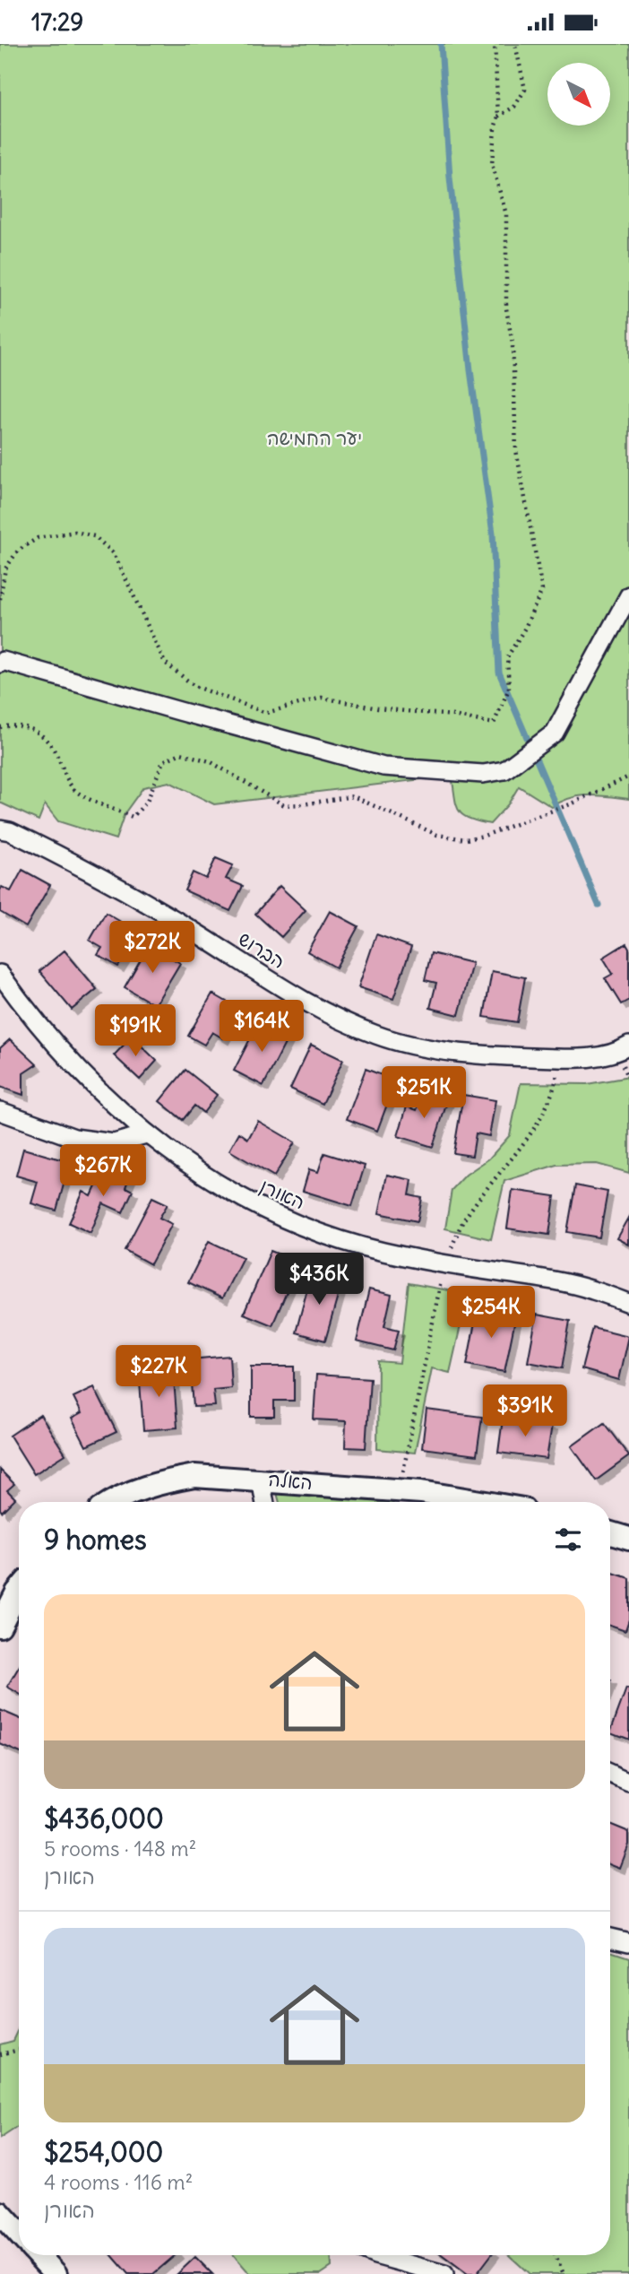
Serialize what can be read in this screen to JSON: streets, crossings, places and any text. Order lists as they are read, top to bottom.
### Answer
{
  "streets": {
    "street": ["הברוש", "האורן", "האלה"]
  },
  "parks": ["יער החמישה"],
  "north": "bottom right",
  "page": {
    "status": "17:29",
    "price": [
      "$272K",
      "$164K",
      "$191K",
      "$251K",
      "$267K",
      "$436K",
      "$254K",
      "$227K",
      "$391K"
    ],
    "heading": "9 homes",
    "list": [
      {
        "name": "$436,000",
        "note": "5 rooms · 148 m² · האורן"
      },
      {
        "name": "$254,000",
        "note": "4 rooms · 116 m² · האורן"
      }
    ]
  }
}
